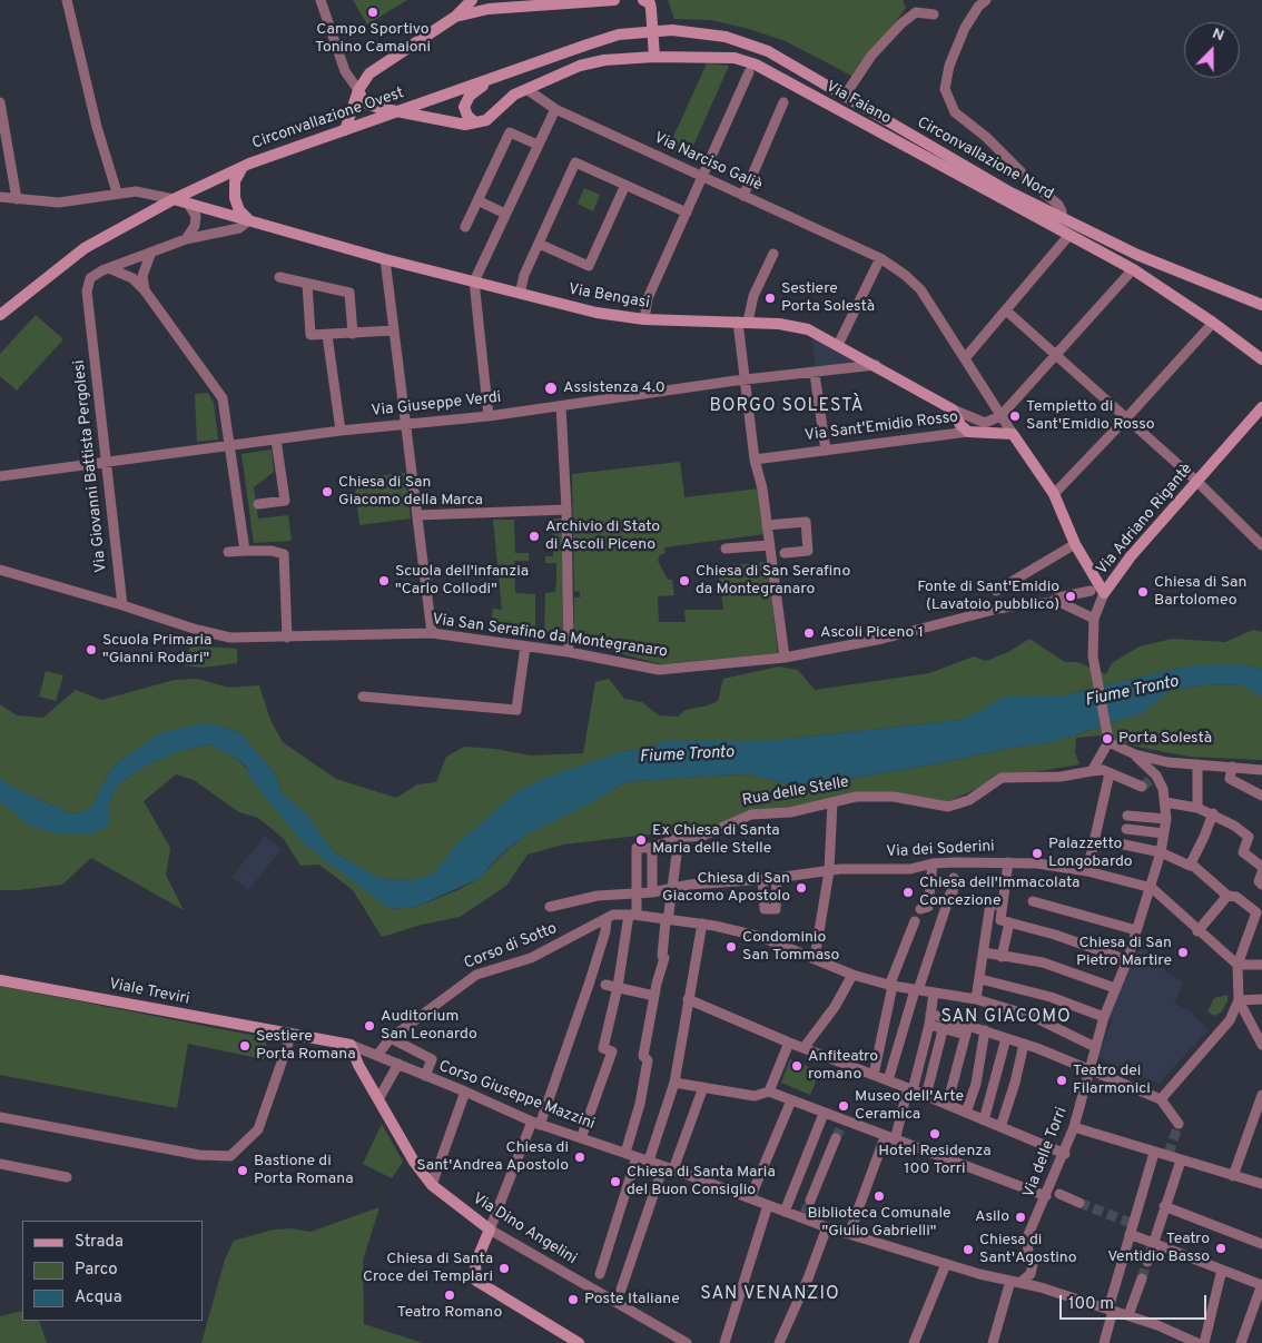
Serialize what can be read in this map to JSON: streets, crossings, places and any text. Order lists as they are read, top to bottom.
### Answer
{
  "streets": {
    "street": [
      "Via Faiano",
      "Circonvallazione Ovest",
      "Circonvallazione Nord",
      "Via Narciso Galiè",
      "Via Bengasi",
      "Via Giuseppe Verdi",
      "Via Sant'Emidio Rosso",
      "Via Giovanni Battista Pergolesi",
      "Via Adriano Rigantè",
      "Via San Serafino da Montegranaro",
      "Rua delle Stelle",
      "Via dei Soderini",
      "Corso di Sotto",
      "Viale Treviri",
      "Corso Giuseppe Mazzini",
      "Via delle Torri",
      "Via Dino Angelini"
    ]
  },
  "crossings": [
    ["Via Faiano", "Via Narciso Galiè"],
    ["Circonvallazione Ovest", "Circonvallazione Nord"],
    ["Circonvallazione Ovest", "Via Bengasi"],
    ["Via Narciso Galiè", "Via Bengasi"],
    ["Via Narciso Galiè", "Via Sant'Emidio Rosso"],
    ["Via Bengasi", "Via Giuseppe Verdi"],
    ["Via Bengasi", "Via Sant'Emidio Rosso"],
    ["Via Giuseppe Verdi", "Via Giovanni Battista Pergolesi"],
    ["Via Giovanni Battista Pergolesi", "Via San Serafino da Montegranaro"],
    ["Via Adriano Rigantè", "Via San Serafino da Montegranaro"],
    ["Rua delle Stelle", "Via dei Soderini"],
    ["Rua delle Stelle", "Corso di Sotto"],
    ["Rua delle Stelle", "Corso Giuseppe Mazzini"],
    ["Via dei Soderini", "Via delle Torri"],
    ["Corso di Sotto", "Corso Giuseppe Mazzini"],
    ["Corso di Sotto", "Via delle Torri"],
    ["Viale Treviri", "Corso Giuseppe Mazzini"],
    ["Viale Treviri", "Via Dino Angelini"],
    ["Corso Giuseppe Mazzini", "Via delle Torri"],
    ["Corso Giuseppe Mazzini", "Via Dino Angelini"]
  ],
  "districts": ["BORGO SOLESTÀ", "SAN GIACOMO", "SAN VENANZIO"],
  "water": ["Fiume Tronto"],
  "places": [
    "Campo Sportivo Tonino Camaioni",
    "Sestiere Porta Solestà",
    "Assistenza 4.0",
    "Tempietto di Sant'Emidio Rosso",
    "Chiesa di San Giacomo della Marca",
    "Archivio di Stato di Ascoli Piceno",
    "Scuola dell'infanzia \"Carlo Collodi\"",
    "Chiesa di San Serafino da Montegranaro",
    "Chiesa di San Bartolomeo",
    "Fonte di Sant'Emidio (Lavatoio pubblico)",
    "Ascoli Piceno 1",
    "Scuola Primaria \"Gianni Rodari\"",
    "Porta Solestà",
    "Ex Chiesa di Santa Maria delle Stelle",
    "Palazzetto Longobardo",
    "Chiesa di San Giacomo Apostolo",
    "Chiesa dell'Immacolata Concezione",
    "Condominio San Tommaso",
    "Chiesa di San Pietro Martire",
    "Auditorium San Leonardo",
    "Sestiere Porta Romana",
    "Anfiteatro romano",
    "Teatro dei Filarmonici",
    "Museo dell'Arte Ceramica",
    "Hotel Residenza 100 Torri",
    "Chiesa di Sant'Andrea Apostolo",
    "Bastione di Porta Romana",
    "Chiesa di Santa Maria del Buon Consiglio",
    "Biblioteca Comunale \"Giulio Gabrielli\"",
    "Asilo",
    "Teatro Ventidio Basso",
    "Chiesa di Sant'Agostino",
    "Chiesa di Santa Croce dei Templari",
    "Teatro Romano",
    "Poste Italiane"
  ],
  "legend": ["Strada", "Parco", "Acqua"],
  "scale_bar": "100 m",
  "north": "top"
}
